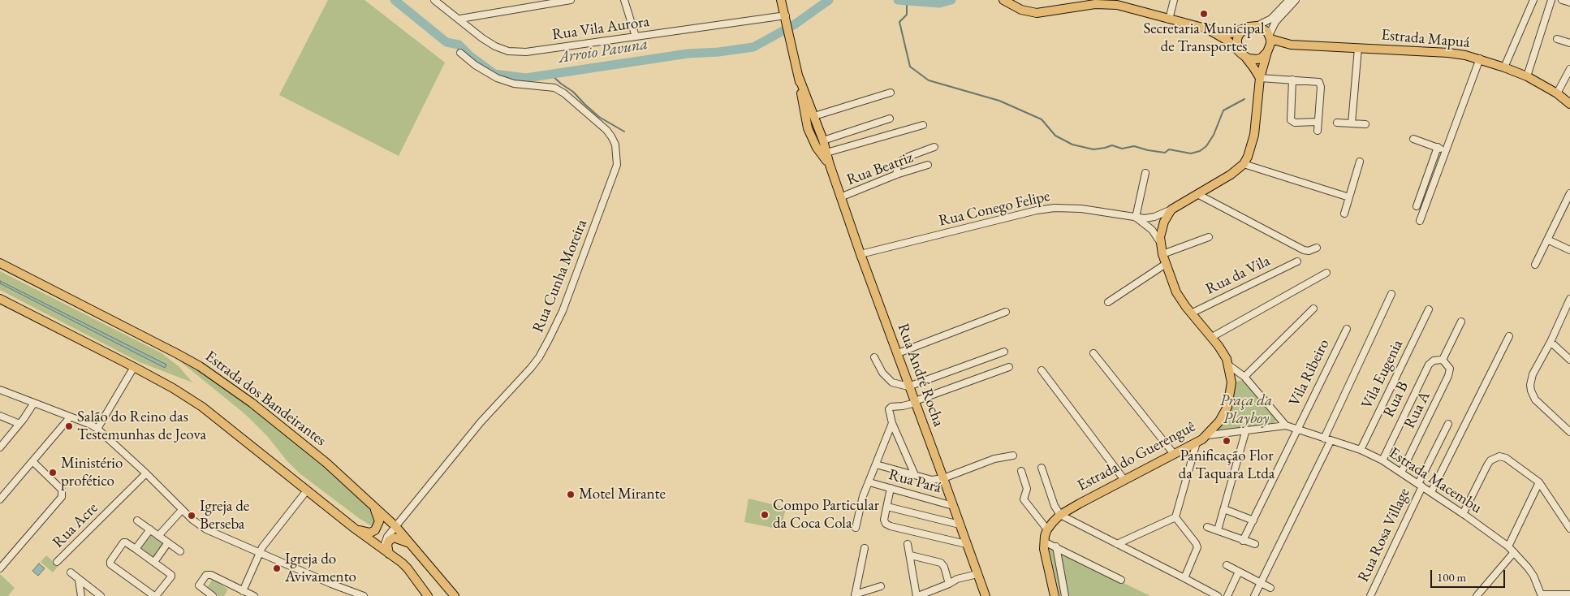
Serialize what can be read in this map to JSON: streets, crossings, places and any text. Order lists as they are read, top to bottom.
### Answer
{
  "streets": {
    "main road": [
      "Estrada Mapuá",
      "Rua André Rocha",
      "Estrada dos Bandeirantes",
      "Estrada do Guerenguê"
    ],
    "street": [
      "Rua Vila Aurora",
      "Rua Beatriz",
      "Rua Conego Felipe",
      "Rua da Vila",
      "Rua Cunha Moreira",
      "Vila Ribeiro",
      "Vila Eugenia",
      "Rua B",
      "Rua A",
      "Estrada Macembu",
      "Rua Pará",
      "Rua Acre",
      "Rua Rosa Village"
    ]
  },
  "crossings": [
    ["Rua Vila Aurora", "Rua André Rocha"],
    ["Rua Beatriz", "Rua André Rocha"],
    ["Rua Conego Felipe", "Rua André Rocha"],
    ["Rua Conego Felipe", "Estrada do Guerenguê"],
    ["Rua da Vila", "Estrada do Guerenguê"],
    ["Rua Cunha Moreira", "Estrada dos Bandeirantes"],
    ["Vila Ribeiro", "Estrada Macembu"],
    ["Vila Eugenia", "Estrada Macembu"],
    ["Rua André Rocha", "Rua Pará"],
    ["Rua B", "Rua A"],
    ["Rua B", "Estrada Macembu"],
    ["Rua A", "Estrada Macembu"],
    ["Estrada do Guerenguê", "Estrada Macembu"],
    ["Estrada Macembu", "Rua Rosa Village"]
  ],
  "water": ["Arroio Pavuna"],
  "parks": ["Praça da Playboy"],
  "places": [
    "Secretaria Municipal de Transportes",
    "Salão do Reino das Testemunhas de Jeova",
    "Panificação Flor da Taquara Ltda",
    "Ministério profético",
    "Motel Mirante",
    "Compo Particular da Coca Cola",
    "Igreja de Berseba",
    "Igreja do Avivamento"
  ],
  "scale_bar": "100 m"
}
